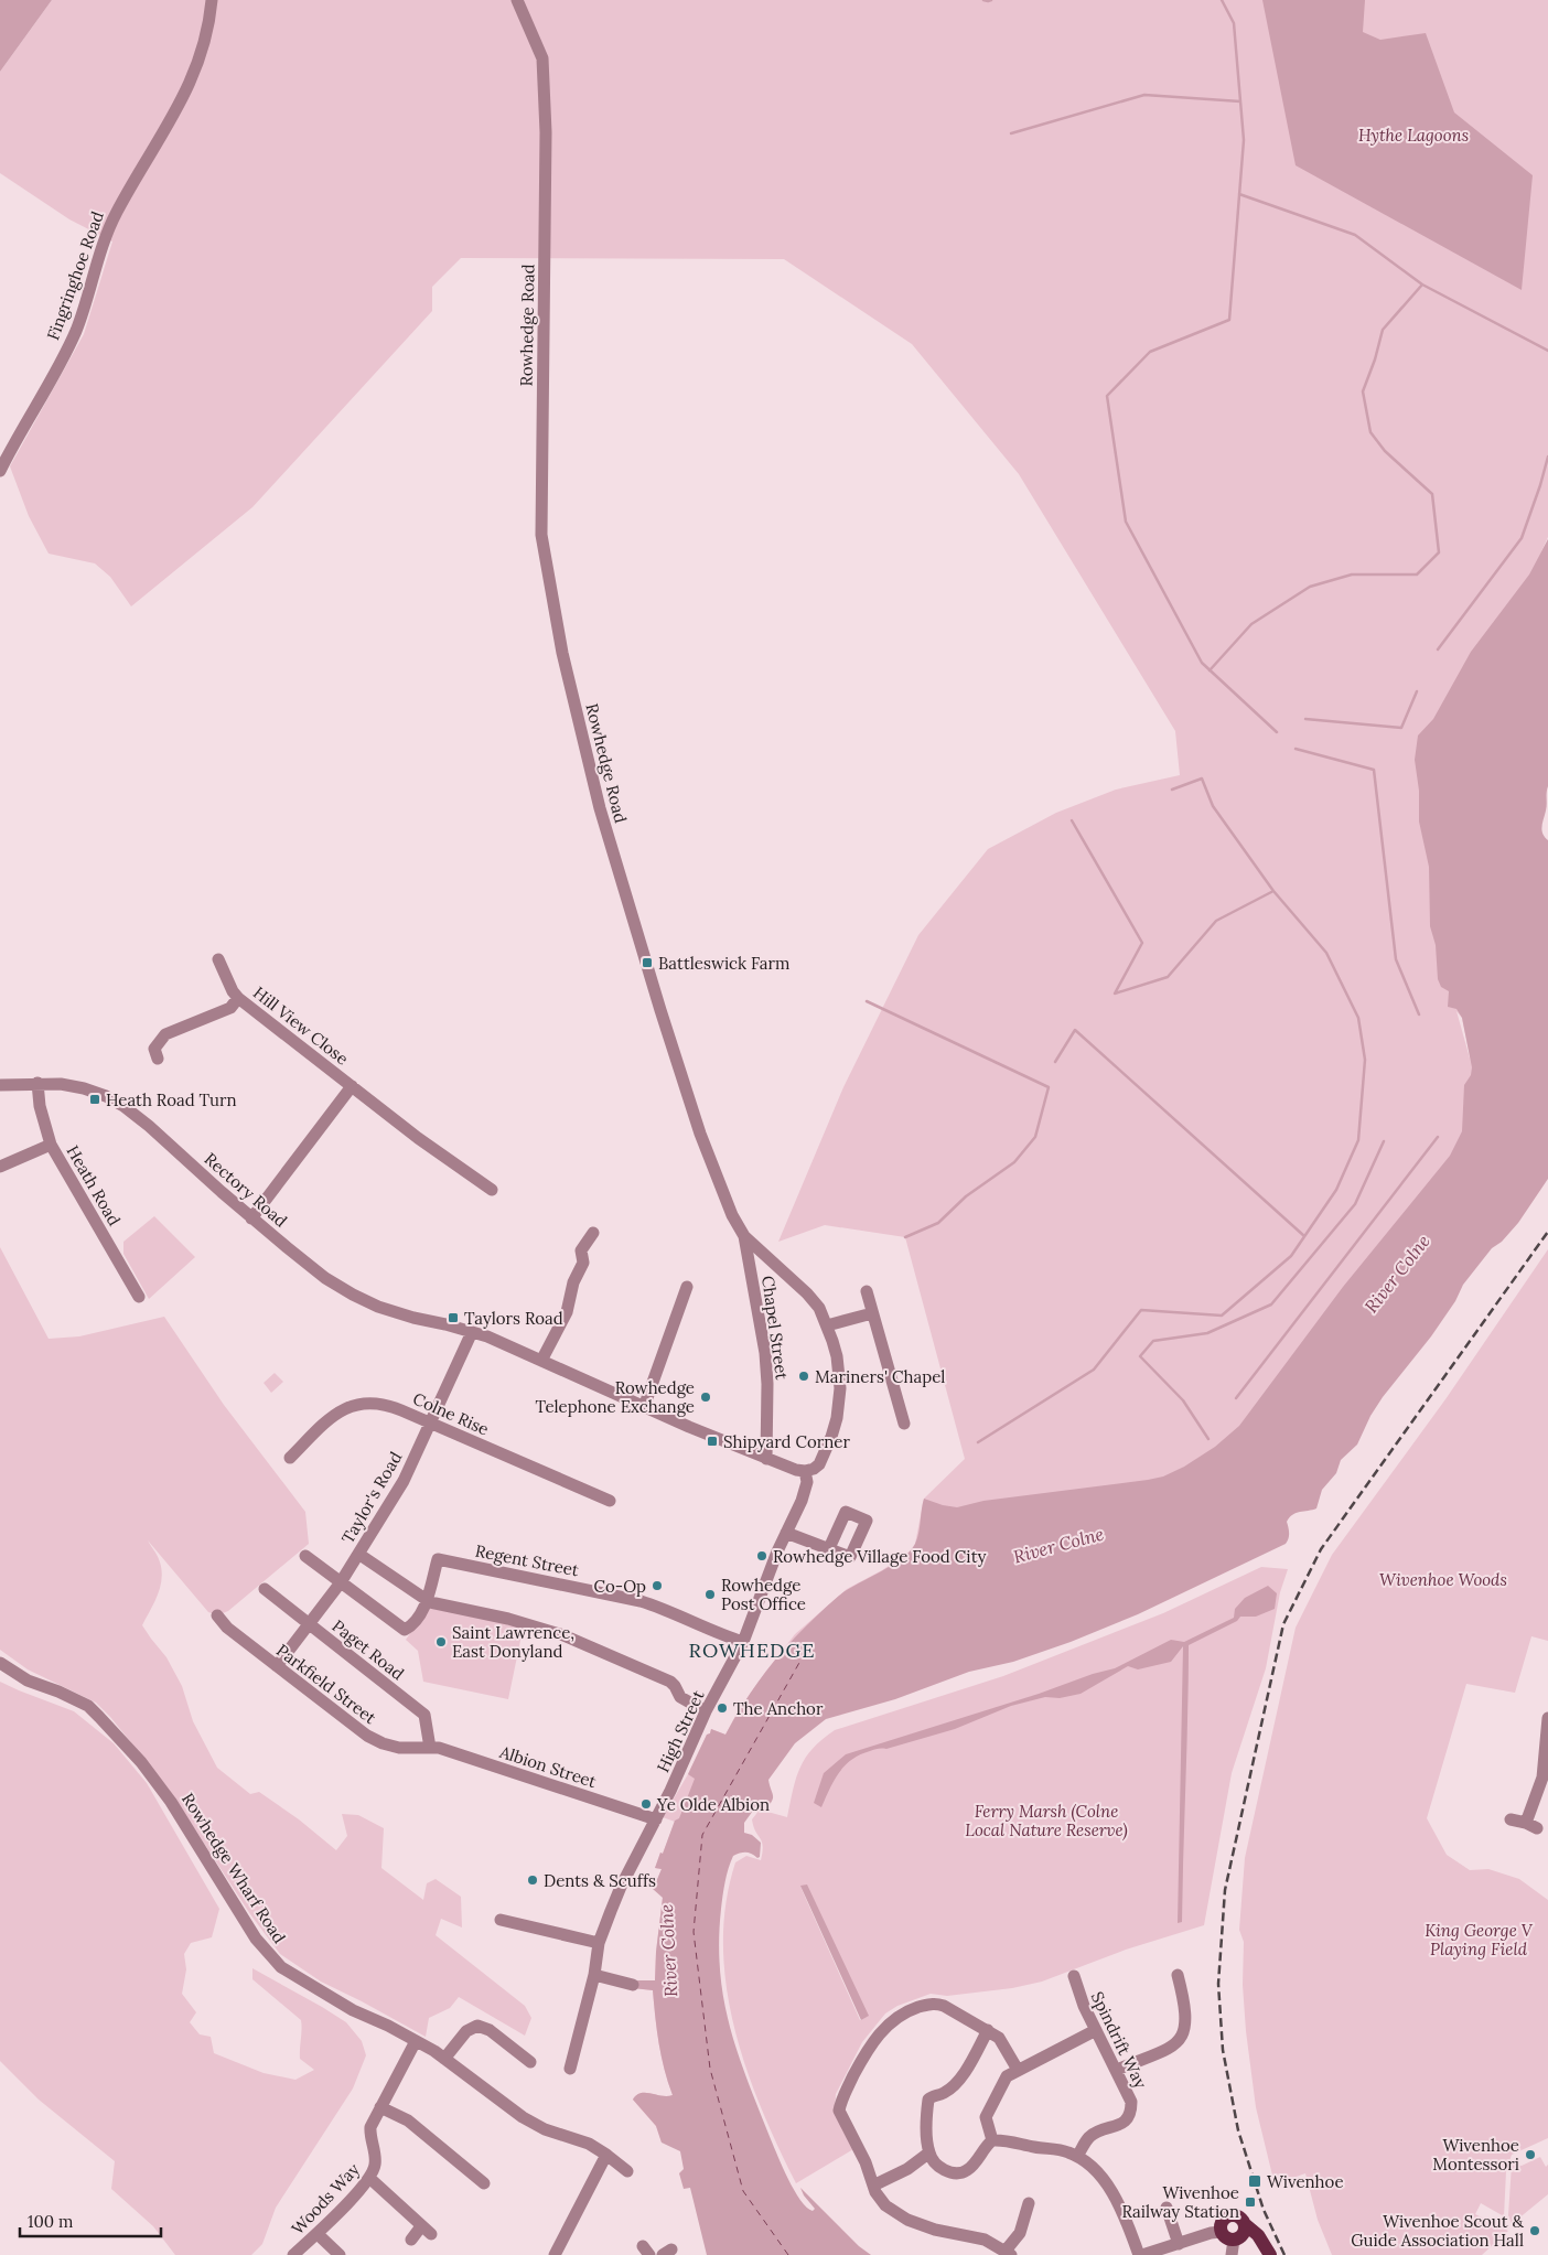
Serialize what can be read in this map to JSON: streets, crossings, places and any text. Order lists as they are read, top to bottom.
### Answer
{
  "streets": {
    "street": [
      "Fingringhoe Road",
      "Rowhedge Road",
      "Hill View Close",
      "Heath Road",
      "Rectory Road",
      "Chapel Street",
      "Colne Rise",
      "Taylor's Road",
      "Regent Street",
      "Paget Road",
      "Parkfield Street",
      "High Street",
      "Albion Street",
      "Rowhedge Wharf Road",
      "Spindrift Way",
      "Woods Way"
    ]
  },
  "crossings": [
    ["Rowhedge Road", "Rectory Road"],
    ["Rowhedge Road", "Chapel Street"],
    ["Rowhedge Road", "High Street"],
    ["Hill View Close", "Rectory Road"],
    ["Heath Road", "Rectory Road"],
    ["Rectory Road", "Chapel Street"],
    ["Rectory Road", "Taylor's Road"],
    ["Rectory Road", "High Street"],
    ["Colne Rise", "Taylor's Road"],
    ["Taylor's Road", "Paget Road"],
    ["Taylor's Road", "Parkfield Street"],
    ["Regent Street", "High Street"],
    ["Paget Road", "Parkfield Street"],
    ["Paget Road", "Albion Street"],
    ["Parkfield Street", "Albion Street"],
    ["High Street", "Albion Street"],
    ["Rowhedge Wharf Road", "Woods Way"]
  ],
  "districts": ["ROWHEDGE"],
  "water": ["River Colne"],
  "parks": [
    "Hythe Lagoons",
    "Wivenhoe Woods",
    "Ferry Marsh (Colne Local Nature Reserve)",
    "King George V Playing Field"
  ],
  "places": {
    "transit": [
      "Battleswick Farm",
      "Heath Road Turn",
      "Taylors Road",
      "Shipyard Corner",
      "Wivenhoe",
      "Wivenhoe Railway Station"
    ],
    "other": [
      "Mariners' Chapel",
      "Rowhedge Telephone Exchange",
      "Rowhedge Village Food City",
      "Co-Op",
      "Rowhedge Post Office",
      "Saint Lawrence, East Donyland",
      "The Anchor",
      "Ye Olde Albion",
      "Dents & Scuffs",
      "Wivenhoe Montessori",
      "Wivenhoe Scout & Guide Association Hall"
    ]
  },
  "scale_bar": "100 m"
}
